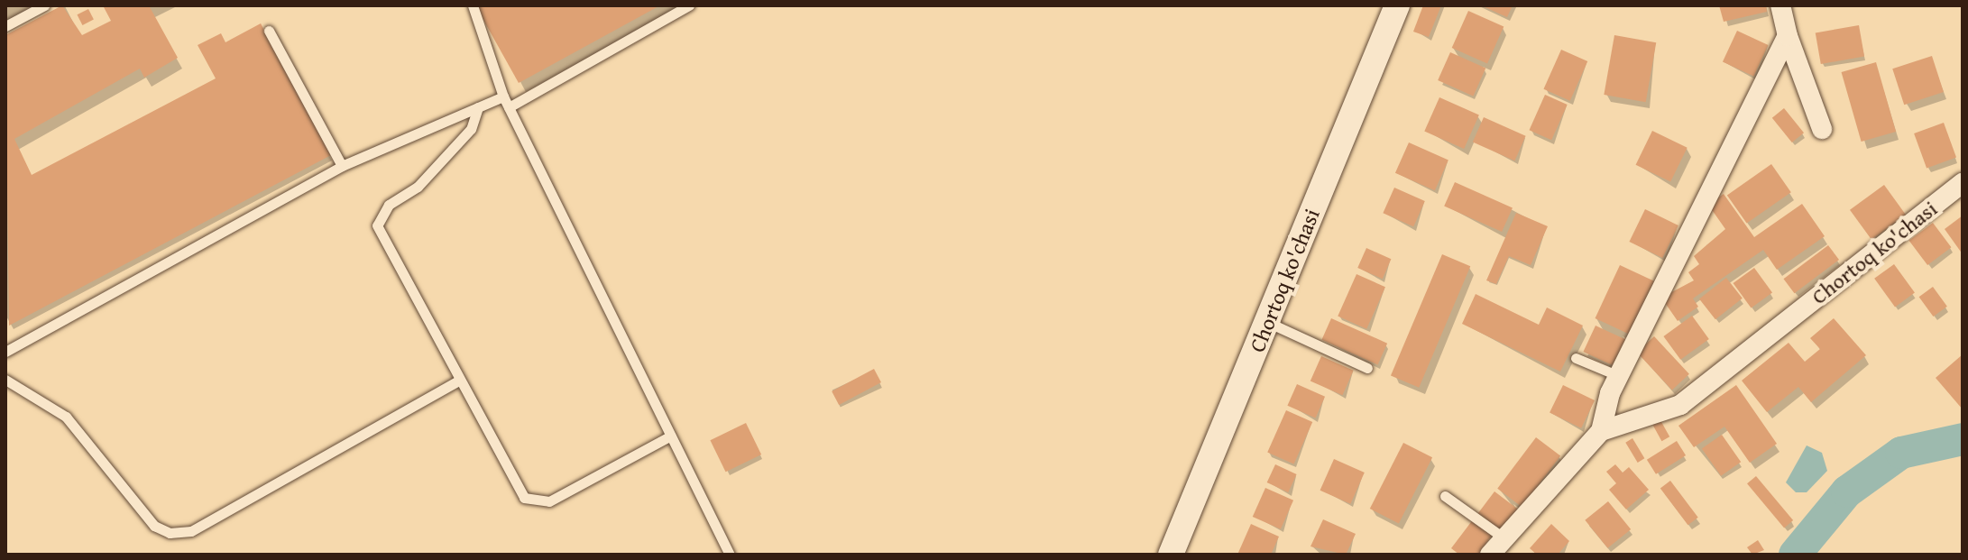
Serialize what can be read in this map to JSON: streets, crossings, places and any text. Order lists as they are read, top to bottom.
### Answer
{
  "streets": {
    "street": ["Chortoq ko'chasi"]
  }
}
